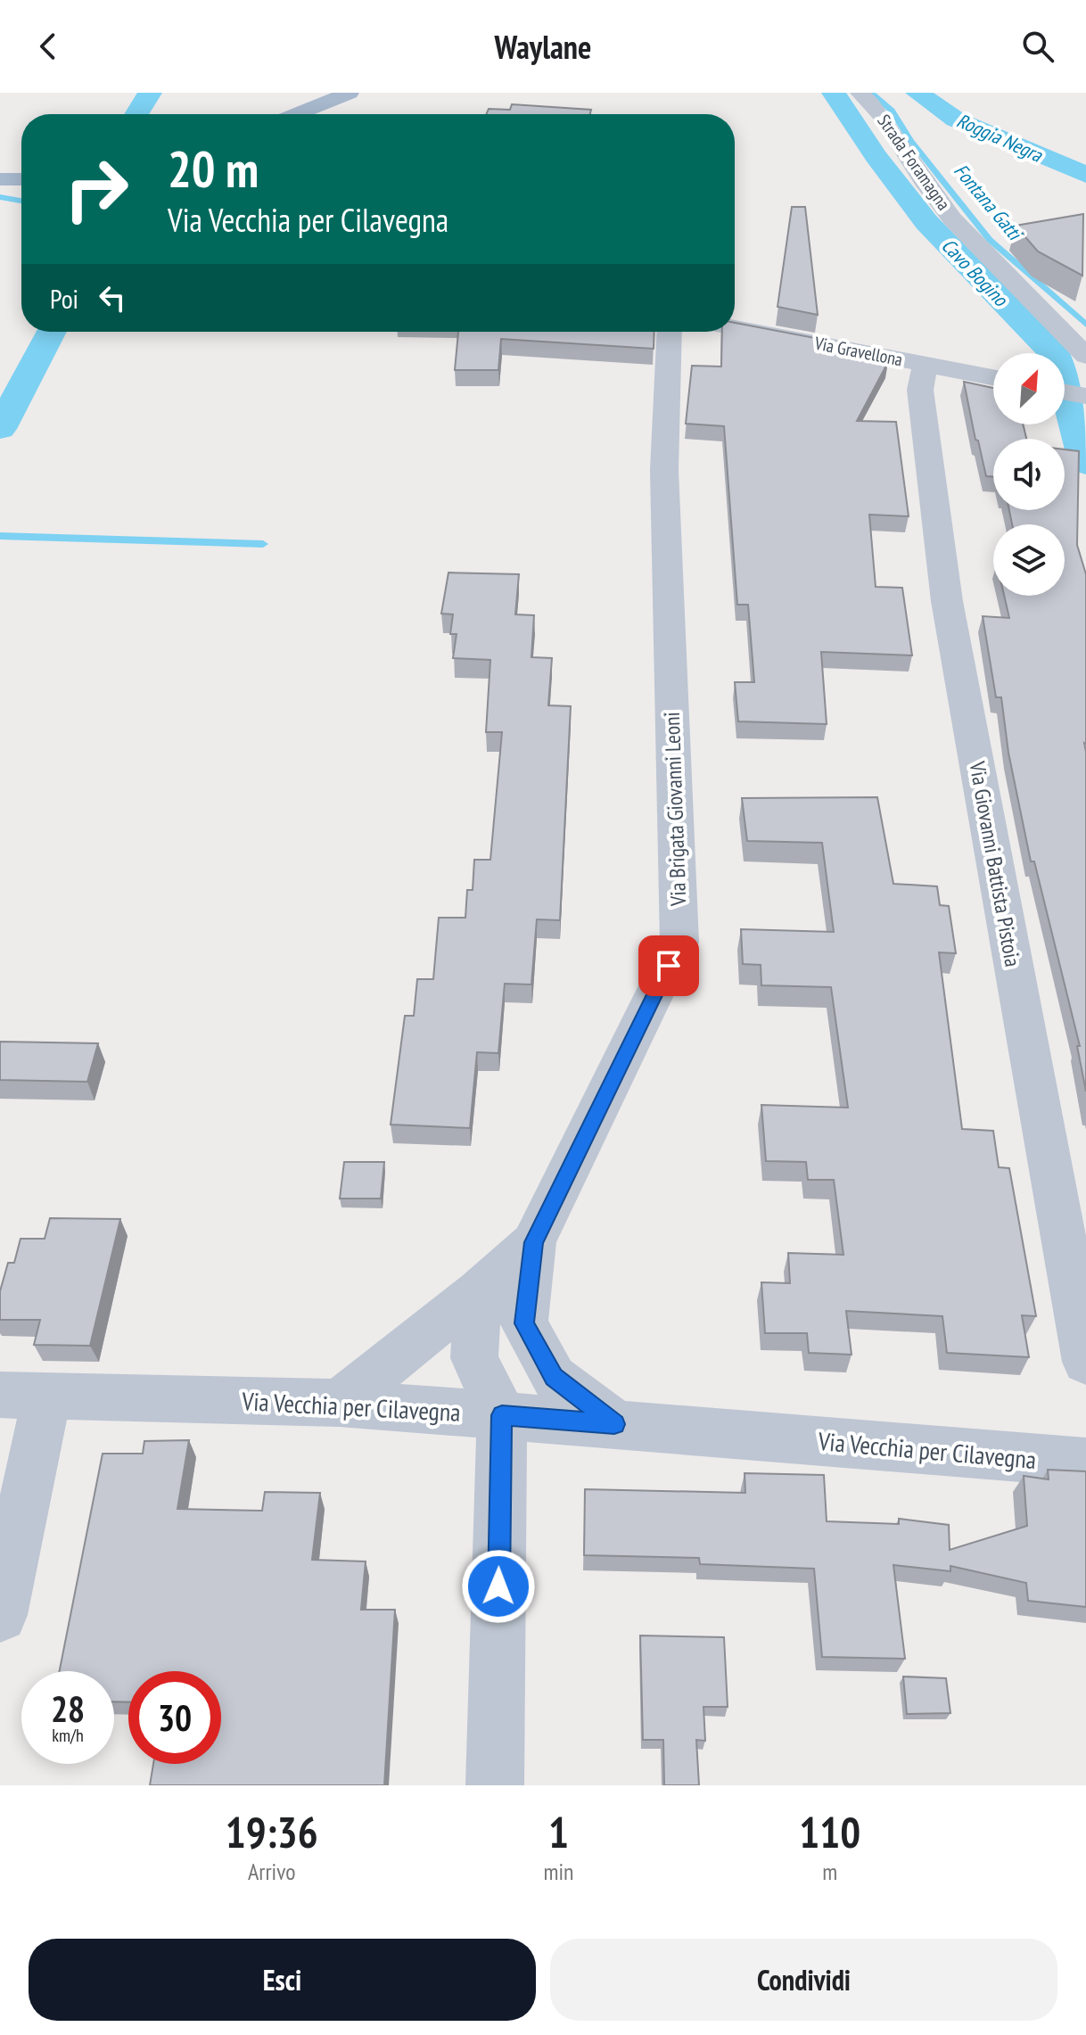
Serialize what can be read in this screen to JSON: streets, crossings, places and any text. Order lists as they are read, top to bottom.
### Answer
{
  "streets": {
    "street": [
      "Strada Foramagna",
      "Via Gravellona",
      "Via Brigata Giovanni Leoni",
      "Via Giovanni Battista Pistoia",
      "Via Vecchia per Cilavegna"
    ]
  },
  "crossings": [
    ["Via Gravellona", "Via Giovanni Battista Pistoia"]
  ],
  "water": ["Roggia Negra", "Fontana Gatti", "Cavo Bogino"],
  "north": "top right",
  "page": {
    "header": "Waylane",
    "turn": ["20 m", "Via Vecchia per Cilavegna"],
    "then": "Poi",
    "speed": "28 km/h",
    "limit": "30",
    "eta": [
      "19:36",
      "Arrivo",
      "1",
      "min",
      "110",
      "m"
    ],
    "buttons": ["Esci", "Condividi"]
  }
}
